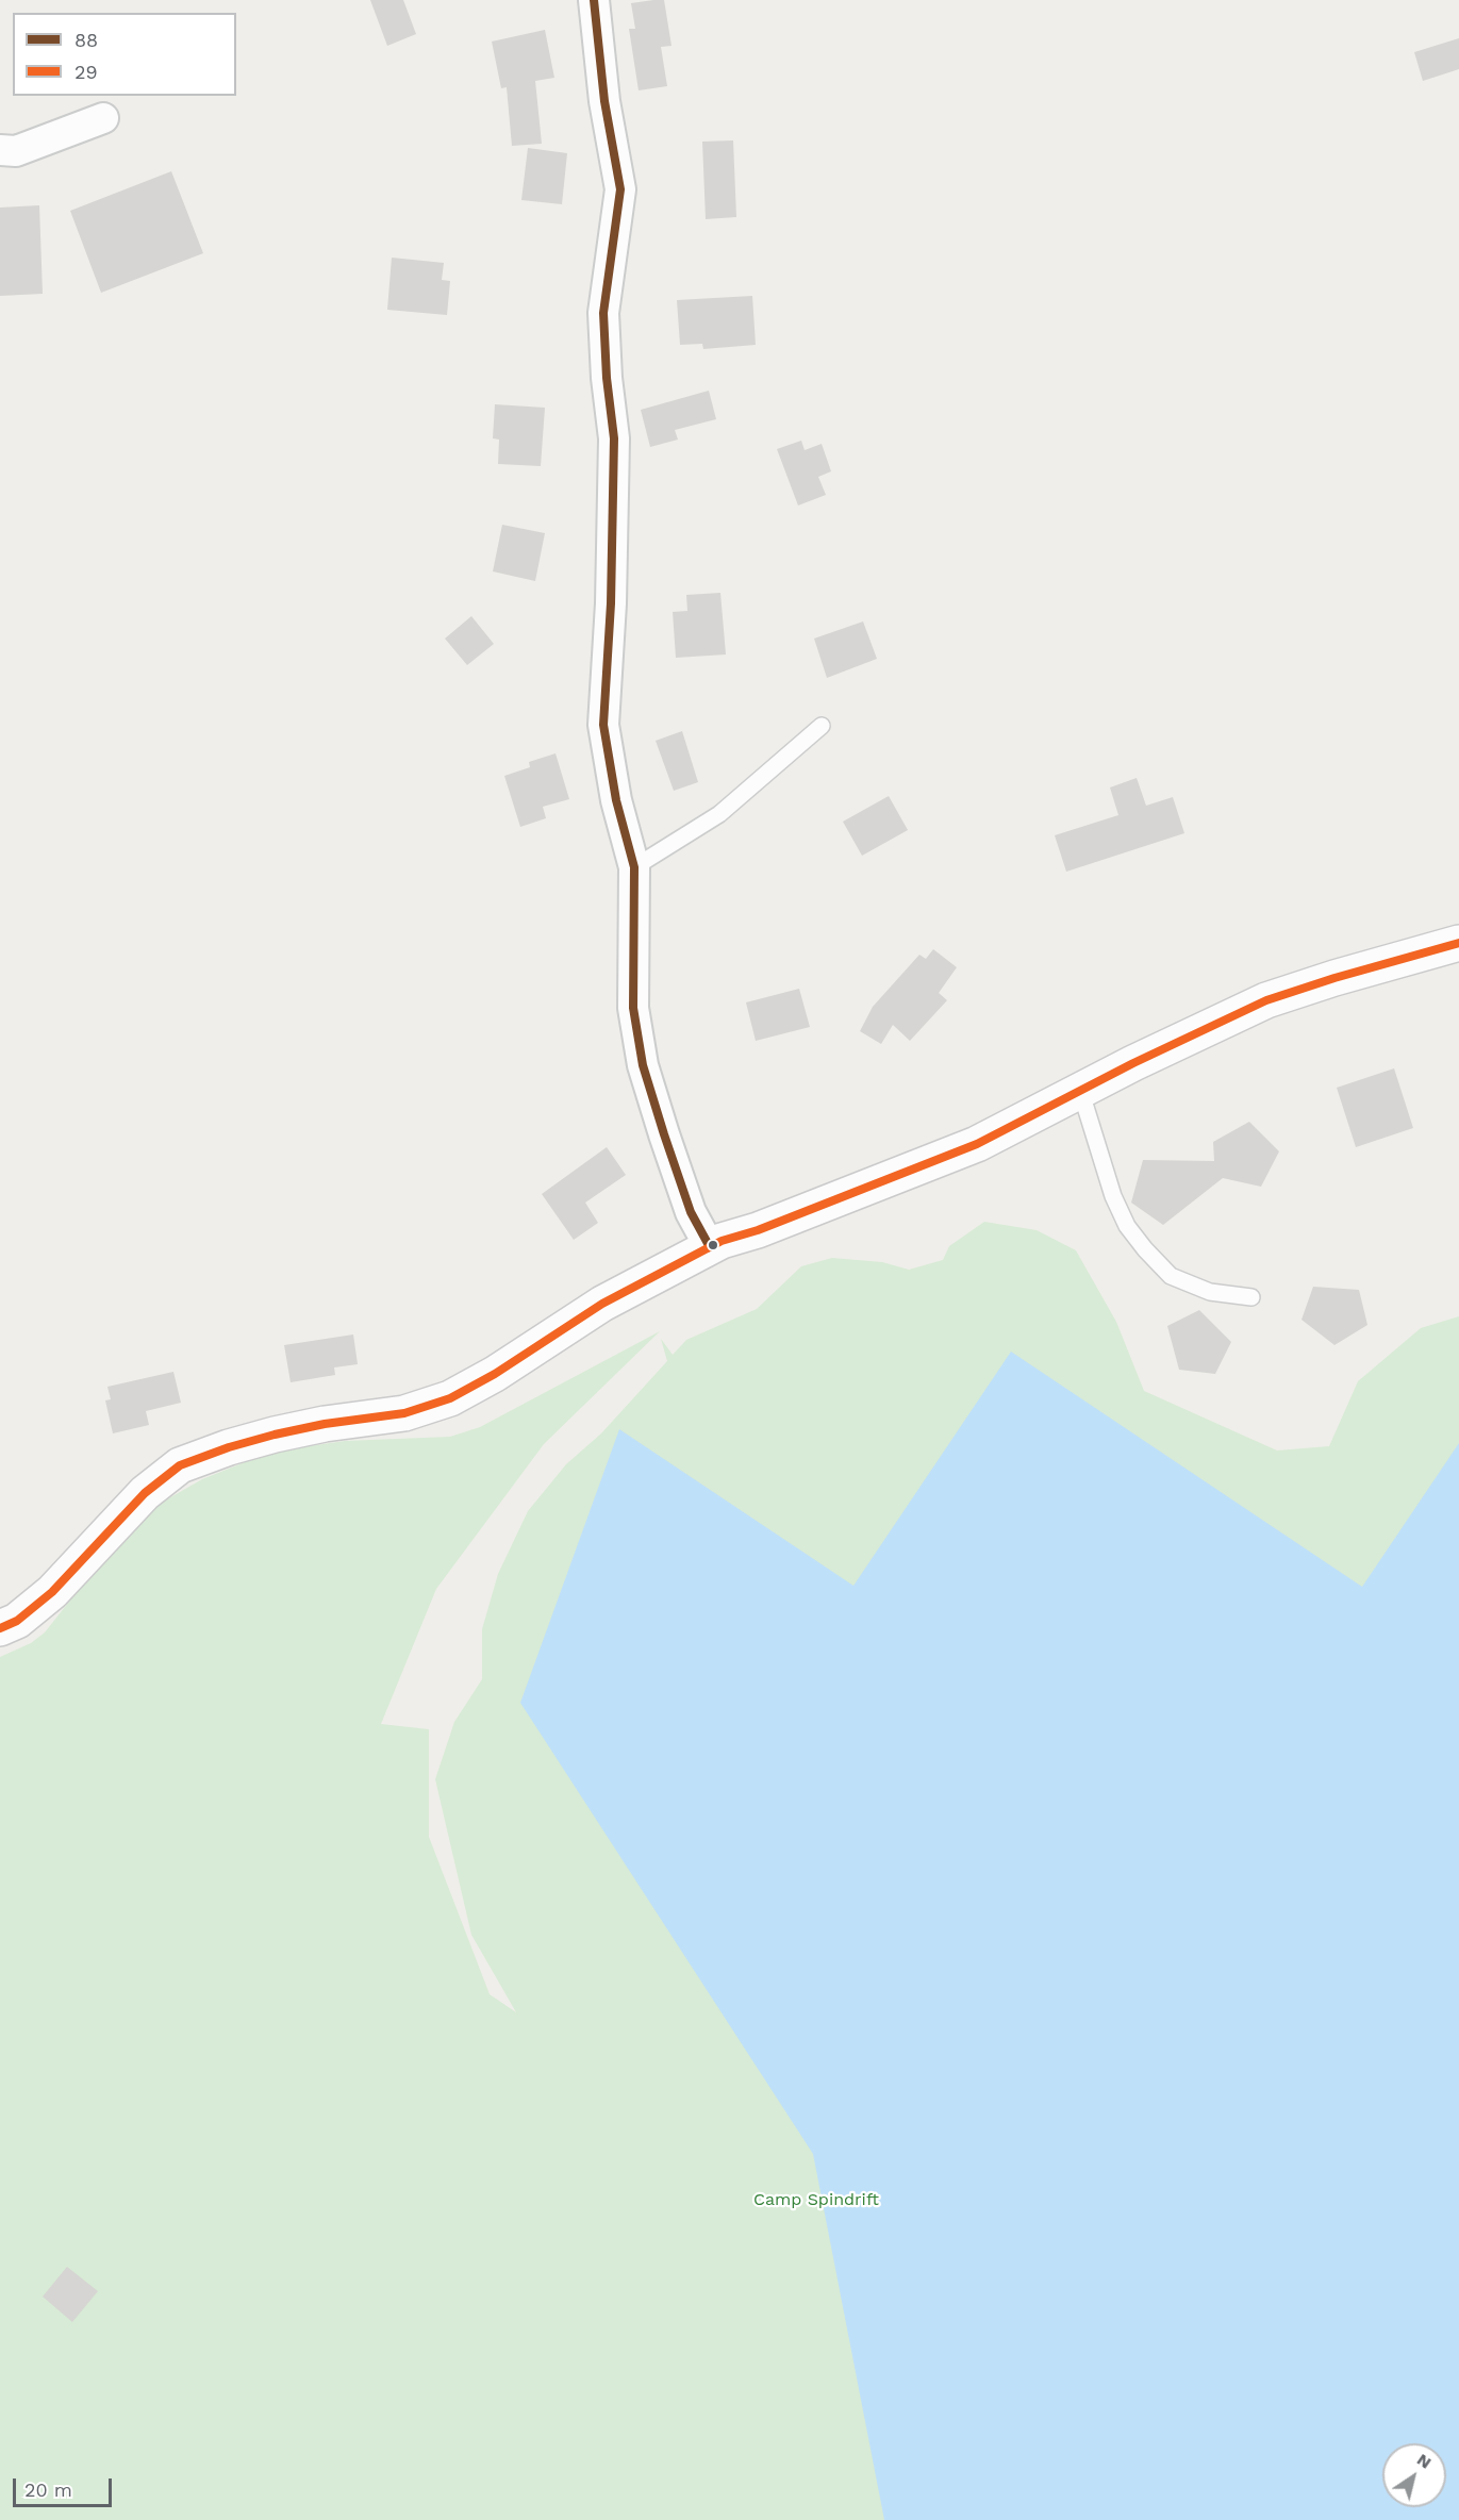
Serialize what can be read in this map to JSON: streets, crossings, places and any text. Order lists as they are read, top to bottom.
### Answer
{
  "parks": ["Camp Spindrift"],
  "lines": ["transit line 88", "transit line 29"],
  "legend": ["88", "29"],
  "scale_bar": "20 m",
  "north": "top right"
}
